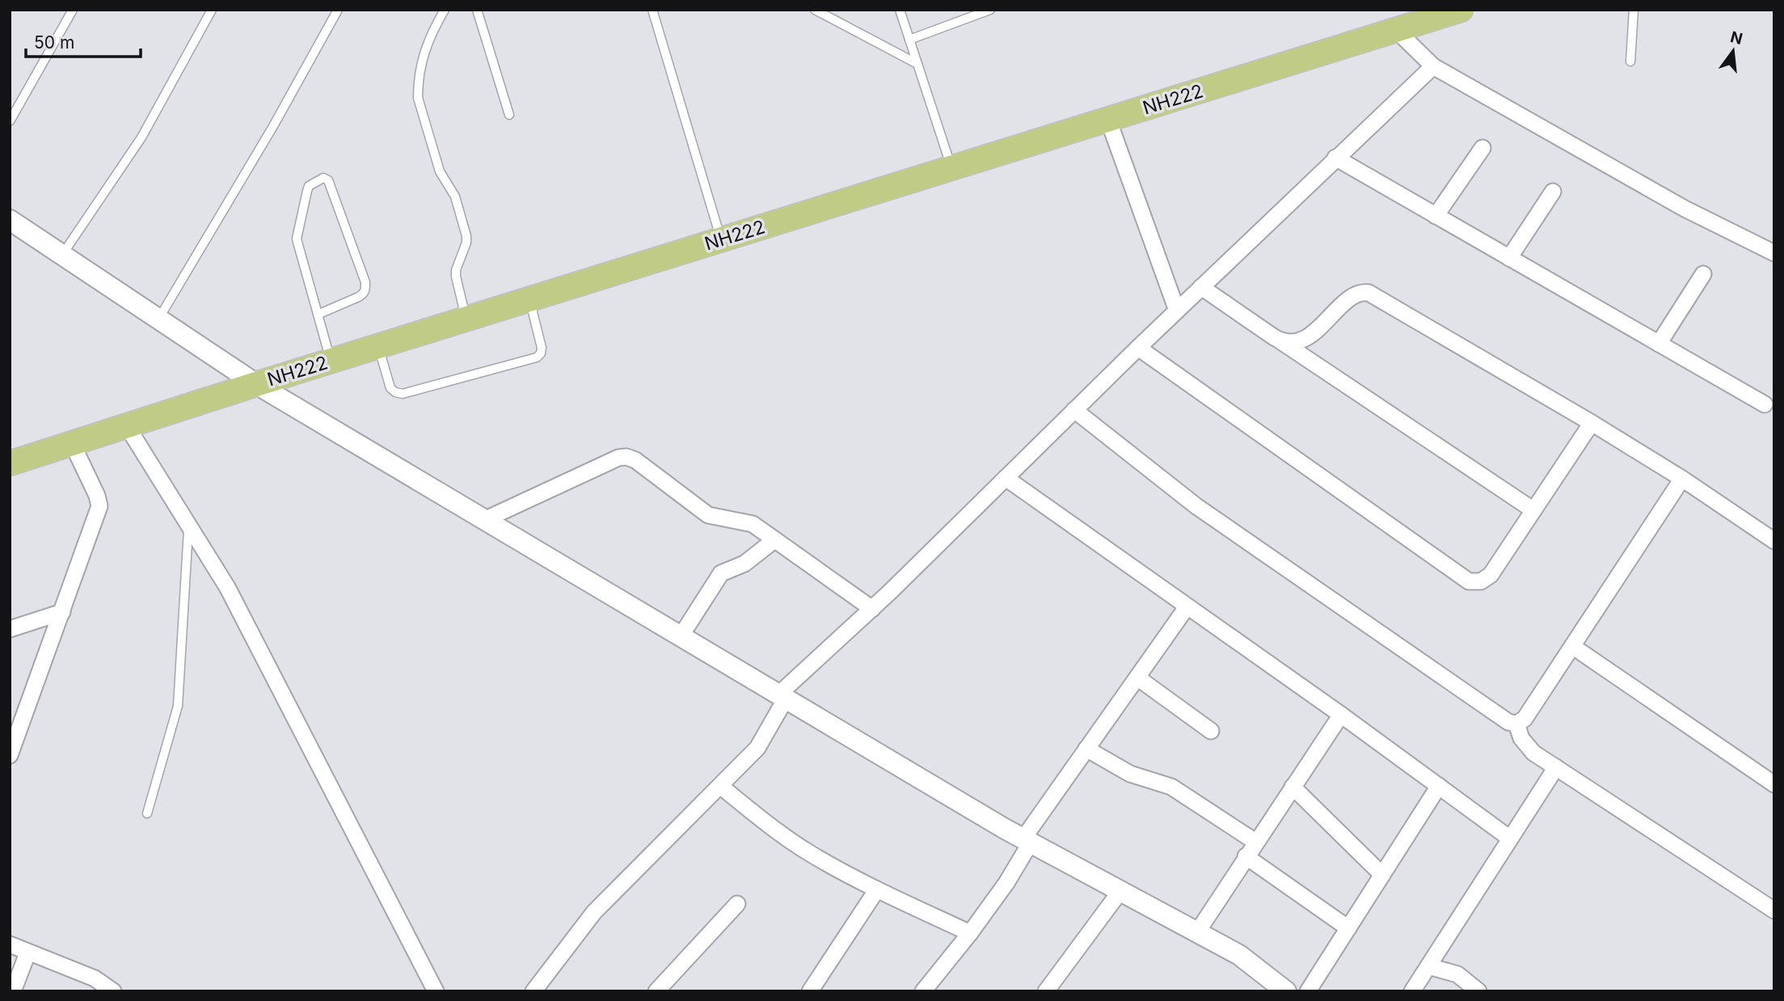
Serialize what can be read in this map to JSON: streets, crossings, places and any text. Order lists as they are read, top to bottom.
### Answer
{
  "streets": {
    "main road": ["NH222"]
  },
  "scale_bar": "50 m",
  "north": "top"
}
